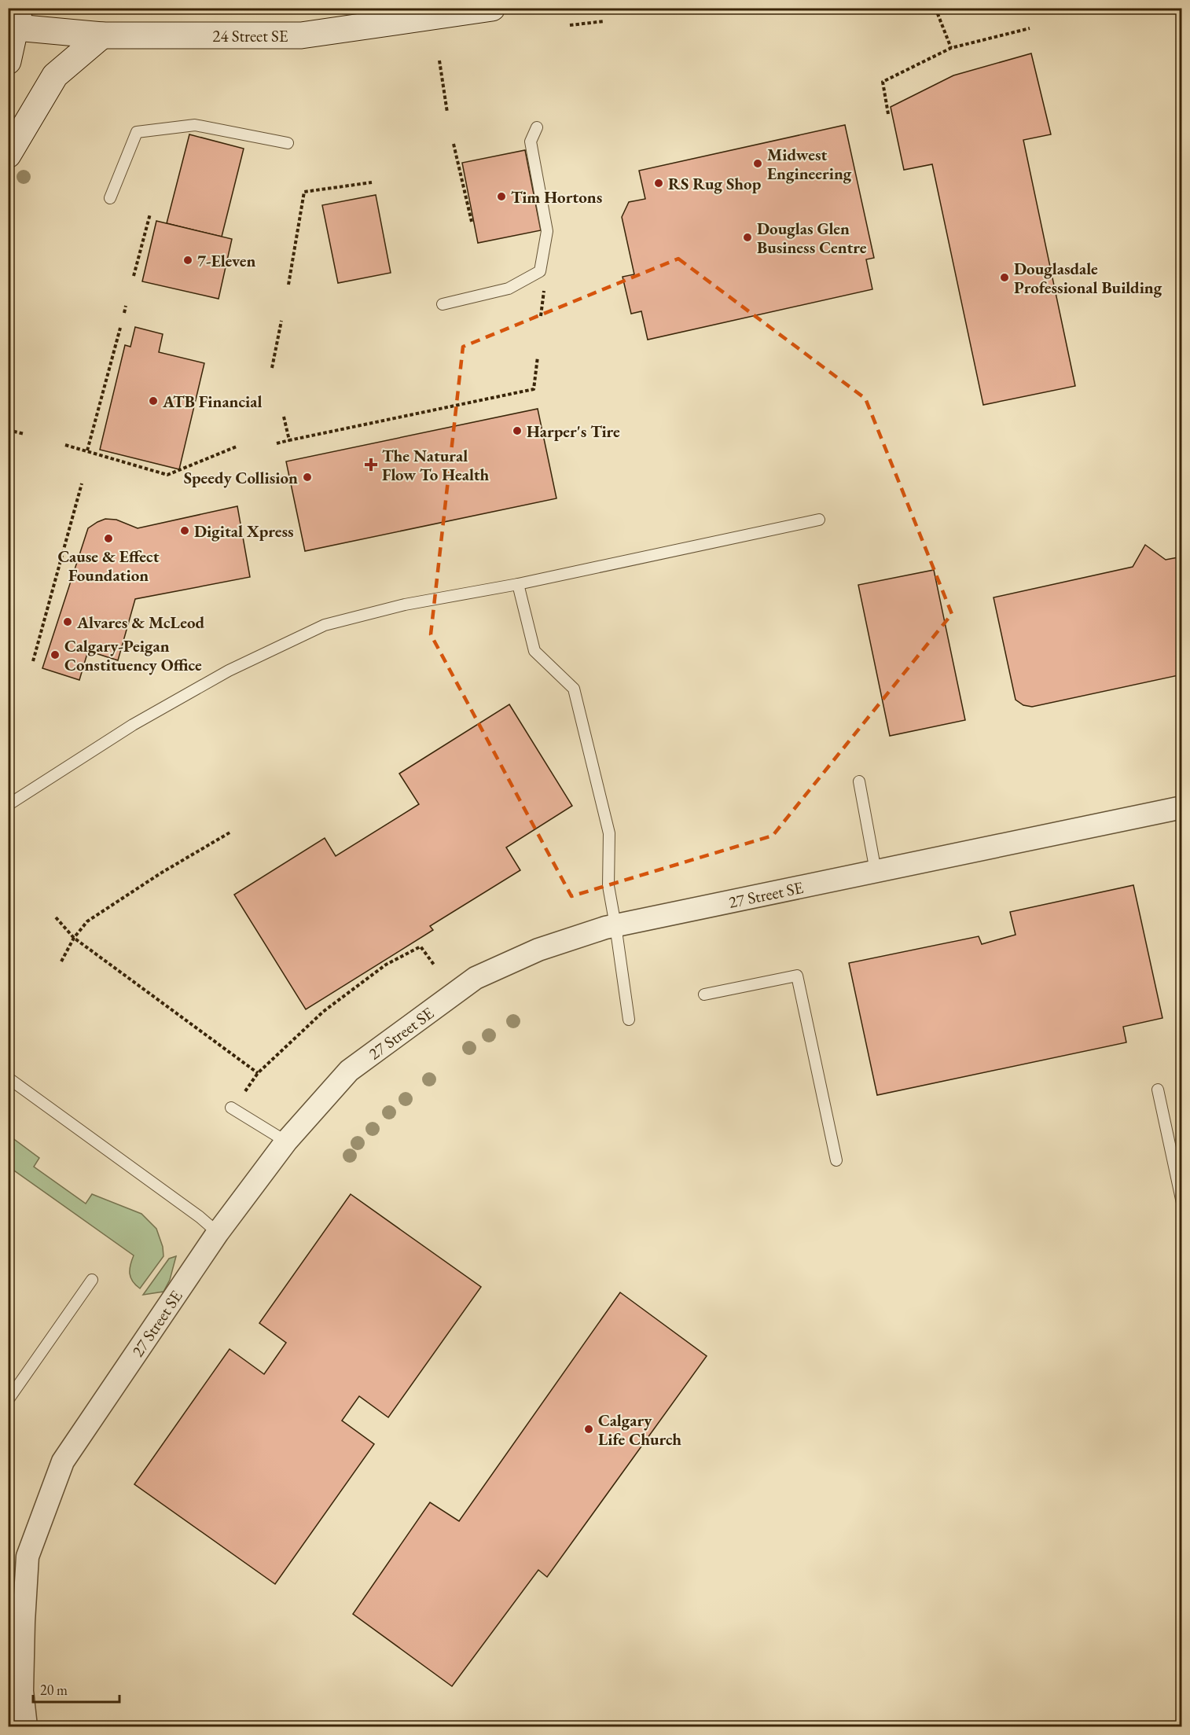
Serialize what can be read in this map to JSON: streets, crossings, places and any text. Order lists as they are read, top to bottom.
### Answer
{
  "streets": {
    "main road": ["24 Street SE"],
    "street": ["27 Street SE"]
  },
  "places": {
    "other": [
      "Midwest Engineering",
      "RS Rug Shop",
      "Tim Hortons",
      "Douglas Glen Business Centre",
      "7-Eleven",
      "Douglasdale Professional Building",
      "ATB Financial",
      "Harper's Tire",
      "Speedy Collision",
      "Digital Xpress",
      "Cause & Effect Foundation",
      "Alvares & McLeod",
      "Calgary-Peigan Constituency Office",
      "Calgary Life Church"
    ],
    "health": ["The Natural Flow To Health"]
  },
  "scale_bar": "20 m"
}
